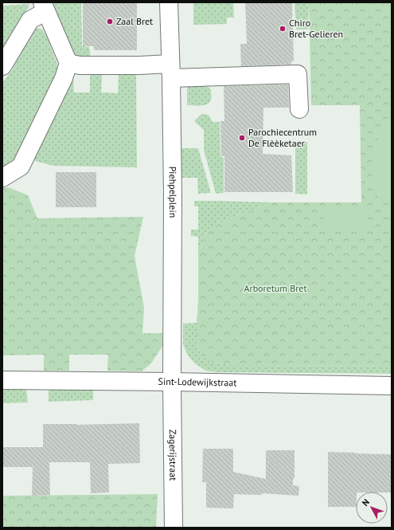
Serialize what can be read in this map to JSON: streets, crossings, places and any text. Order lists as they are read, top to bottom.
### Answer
{
  "streets": {
    "street": ["Piehpelplein", "Sint-Lodewijkstraat", "Zagerijstraat"]
  },
  "crossings": [
    ["Piehpelplein", "Sint-Lodewijkstraat"],
    ["Piehpelplein", "Zagerijstraat"],
    ["Sint-Lodewijkstraat", "Zagerijstraat"]
  ],
  "parks": ["Arboretum Bret"],
  "places": ["Zaal Bret", "Chiro Bret-Gelieren", "Parochiecentrum De Flèèketaer"],
  "north": "top left"
}
